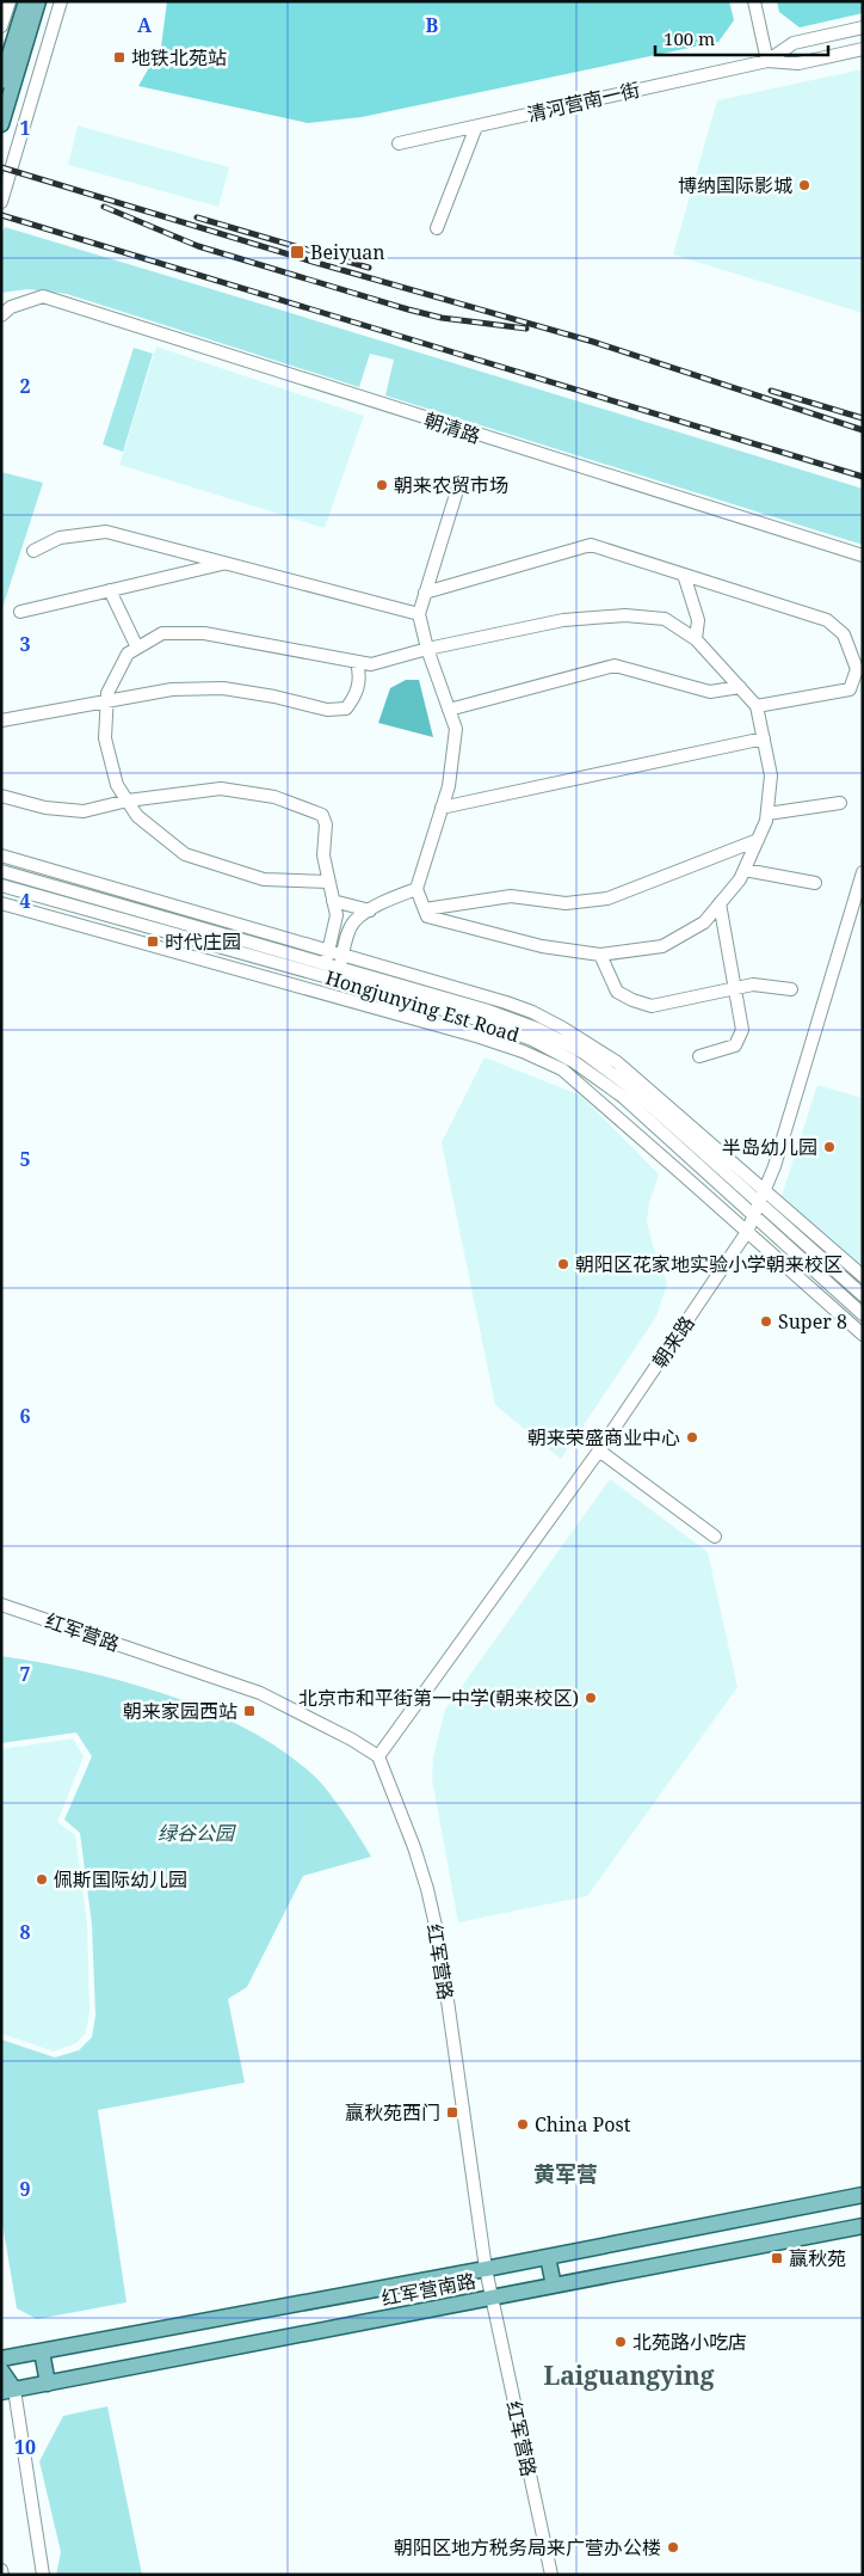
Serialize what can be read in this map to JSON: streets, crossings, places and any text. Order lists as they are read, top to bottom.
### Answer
{
  "streets": {
    "main road": ["红军营南路"],
    "street": [
      "清河营南一街",
      "朝清路",
      "Hongjunying Est Road",
      "朝来路",
      "红军营路"
    ]
  },
  "crossings": [
    ["Hongjunying Est Road", "朝来路"],
    ["朝来路", "红军营路"],
    ["红军营路", "红军营南路"]
  ],
  "districts": ["黄军营", "Laiguangying"],
  "parks": ["绿谷公园"],
  "places": {
    "transit": [
      "地铁北苑站",
      "Beiyuan",
      "时代庄园",
      "朝来家园西站",
      "赢秋苑西门",
      "赢秋苑"
    ],
    "other": [
      "博纳国际影城",
      "朝来农贸市场",
      "半岛幼儿园",
      "朝阳区花家地实验小学朝来校区",
      "Super 8",
      "朝来荣盛商业中心",
      "北京市和平街第一中学(朝来校区)",
      "佩斯国际幼儿园",
      "China Post",
      "北苑路小吃店",
      "朝阳区地方税务局来广营办公楼"
    ]
  },
  "scale_bar": "100 m",
  "grid": {
    "columns": ["A", "B"],
    "rows": [
      "1",
      "2",
      "3",
      "4",
      "5",
      "6",
      "7",
      "8",
      "9",
      "10"
    ]
  }
}
